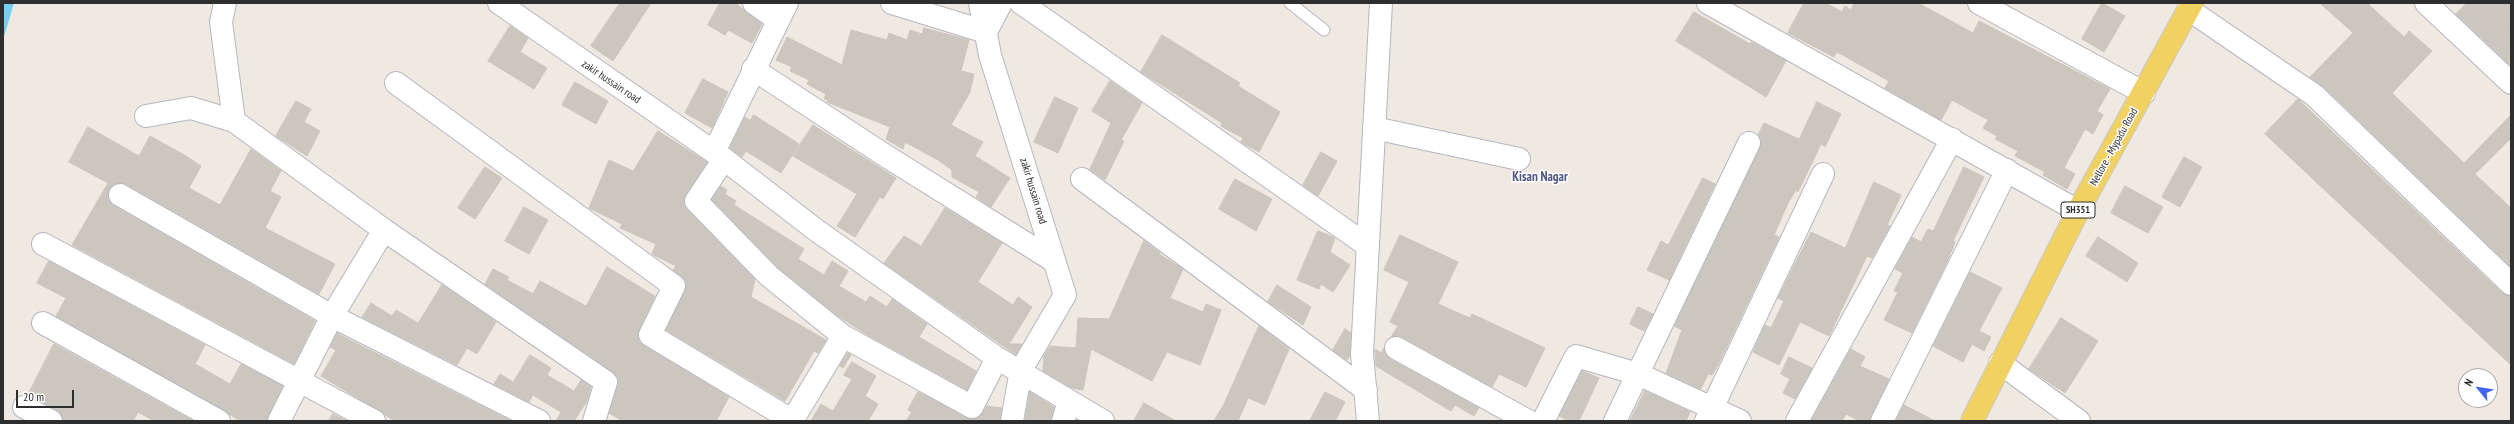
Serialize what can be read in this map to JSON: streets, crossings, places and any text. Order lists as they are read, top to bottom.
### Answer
{
  "streets": {
    "main road": ["Nellore - Mypadu Road", "SH351"],
    "street": ["zakir hussain road"]
  },
  "districts": ["Kisan Nagar"],
  "scale_bar": "20 m",
  "north": "top left"
}
